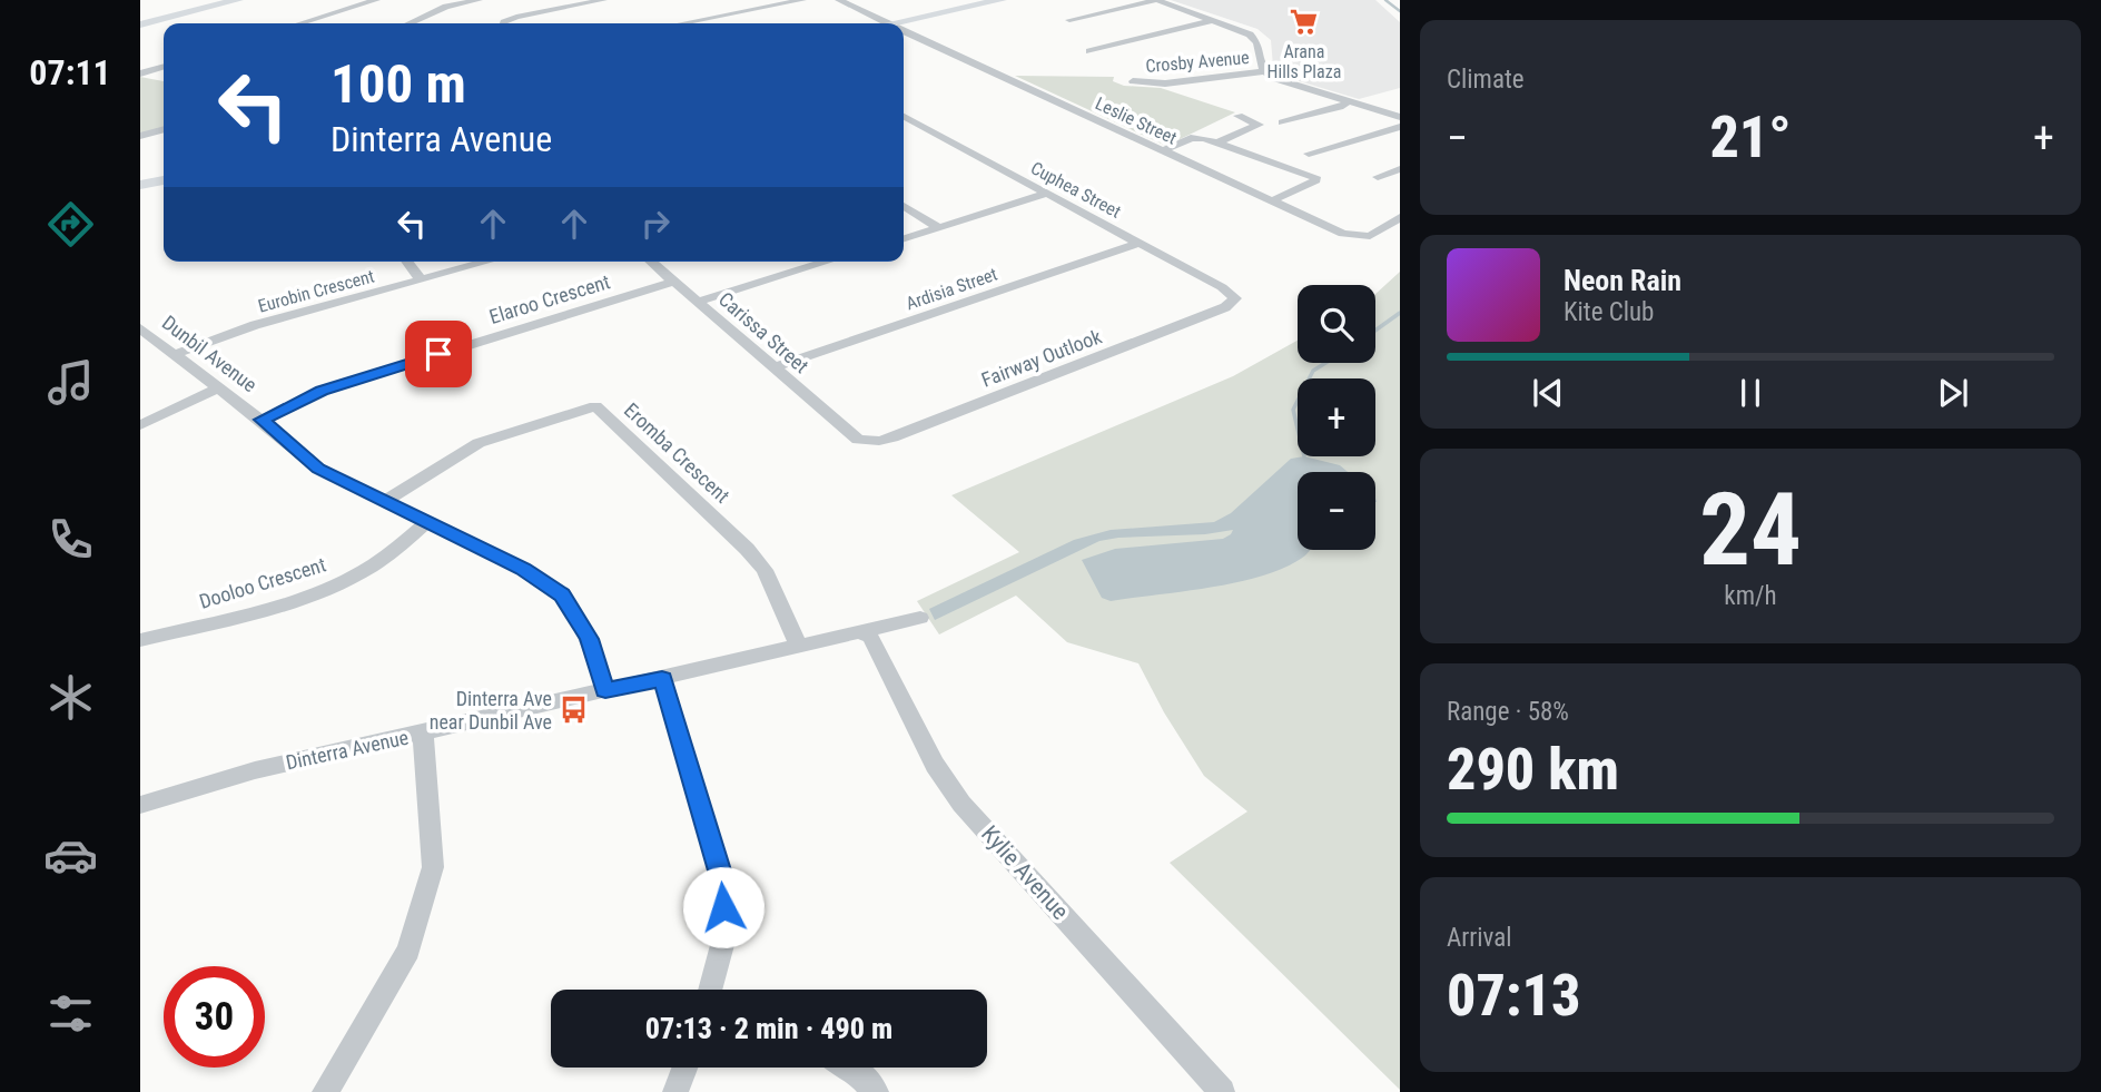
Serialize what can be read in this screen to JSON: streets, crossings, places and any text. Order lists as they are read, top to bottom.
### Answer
{
  "streets": {
    "street": [
      "Crosby Avenue",
      "Leslie Street",
      "Cuphea Street",
      "Ardisia Street",
      "Eurobin Crescent",
      "Elaroo Crescent",
      "Carissa Street",
      "Dunbil Avenue",
      "Fairway Outlook",
      "Eromba Crescent",
      "Dooloo Crescent",
      "Dinterra Avenue",
      "Kylie Avenue"
    ]
  },
  "crossings": [
    ["Cuphea Street", "Ardisia Street"],
    ["Cuphea Street", "Fairway Outlook"],
    ["Ardisia Street", "Carissa Street"],
    ["Eurobin Crescent", "Dunbil Avenue"],
    ["Elaroo Crescent", "Carissa Street"],
    ["Elaroo Crescent", "Dunbil Avenue"],
    ["Carissa Street", "Fairway Outlook"],
    ["Dunbil Avenue", "Eromba Crescent"],
    ["Dunbil Avenue", "Dooloo Crescent"],
    ["Dunbil Avenue", "Dinterra Avenue"],
    ["Eromba Crescent", "Dinterra Avenue"],
    ["Dinterra Avenue", "Kylie Avenue"]
  ],
  "places": {
    "supermarket": ["Arana Hills Plaza"],
    "bus stop": ["Dinterra Ave near Dunbil Ave"]
  },
  "page": {
    "tabs": "07:11",
    "tile": [
      "Climate",
      ["24", "km/h"],
      ["Range · 58%", "290 km"],
      ["Arrival", "07:13"]
    ],
    "turn": ["100 m", "Dinterra Avenue"],
    "heat": ["−", "21°", "+"],
    "song": ["Neon Rain", "Kite Club"],
    "map_buttons": ["+", "−"],
    "limit": "30",
    "trip": "07:13 · 2 min · 490 m"
  }
}
